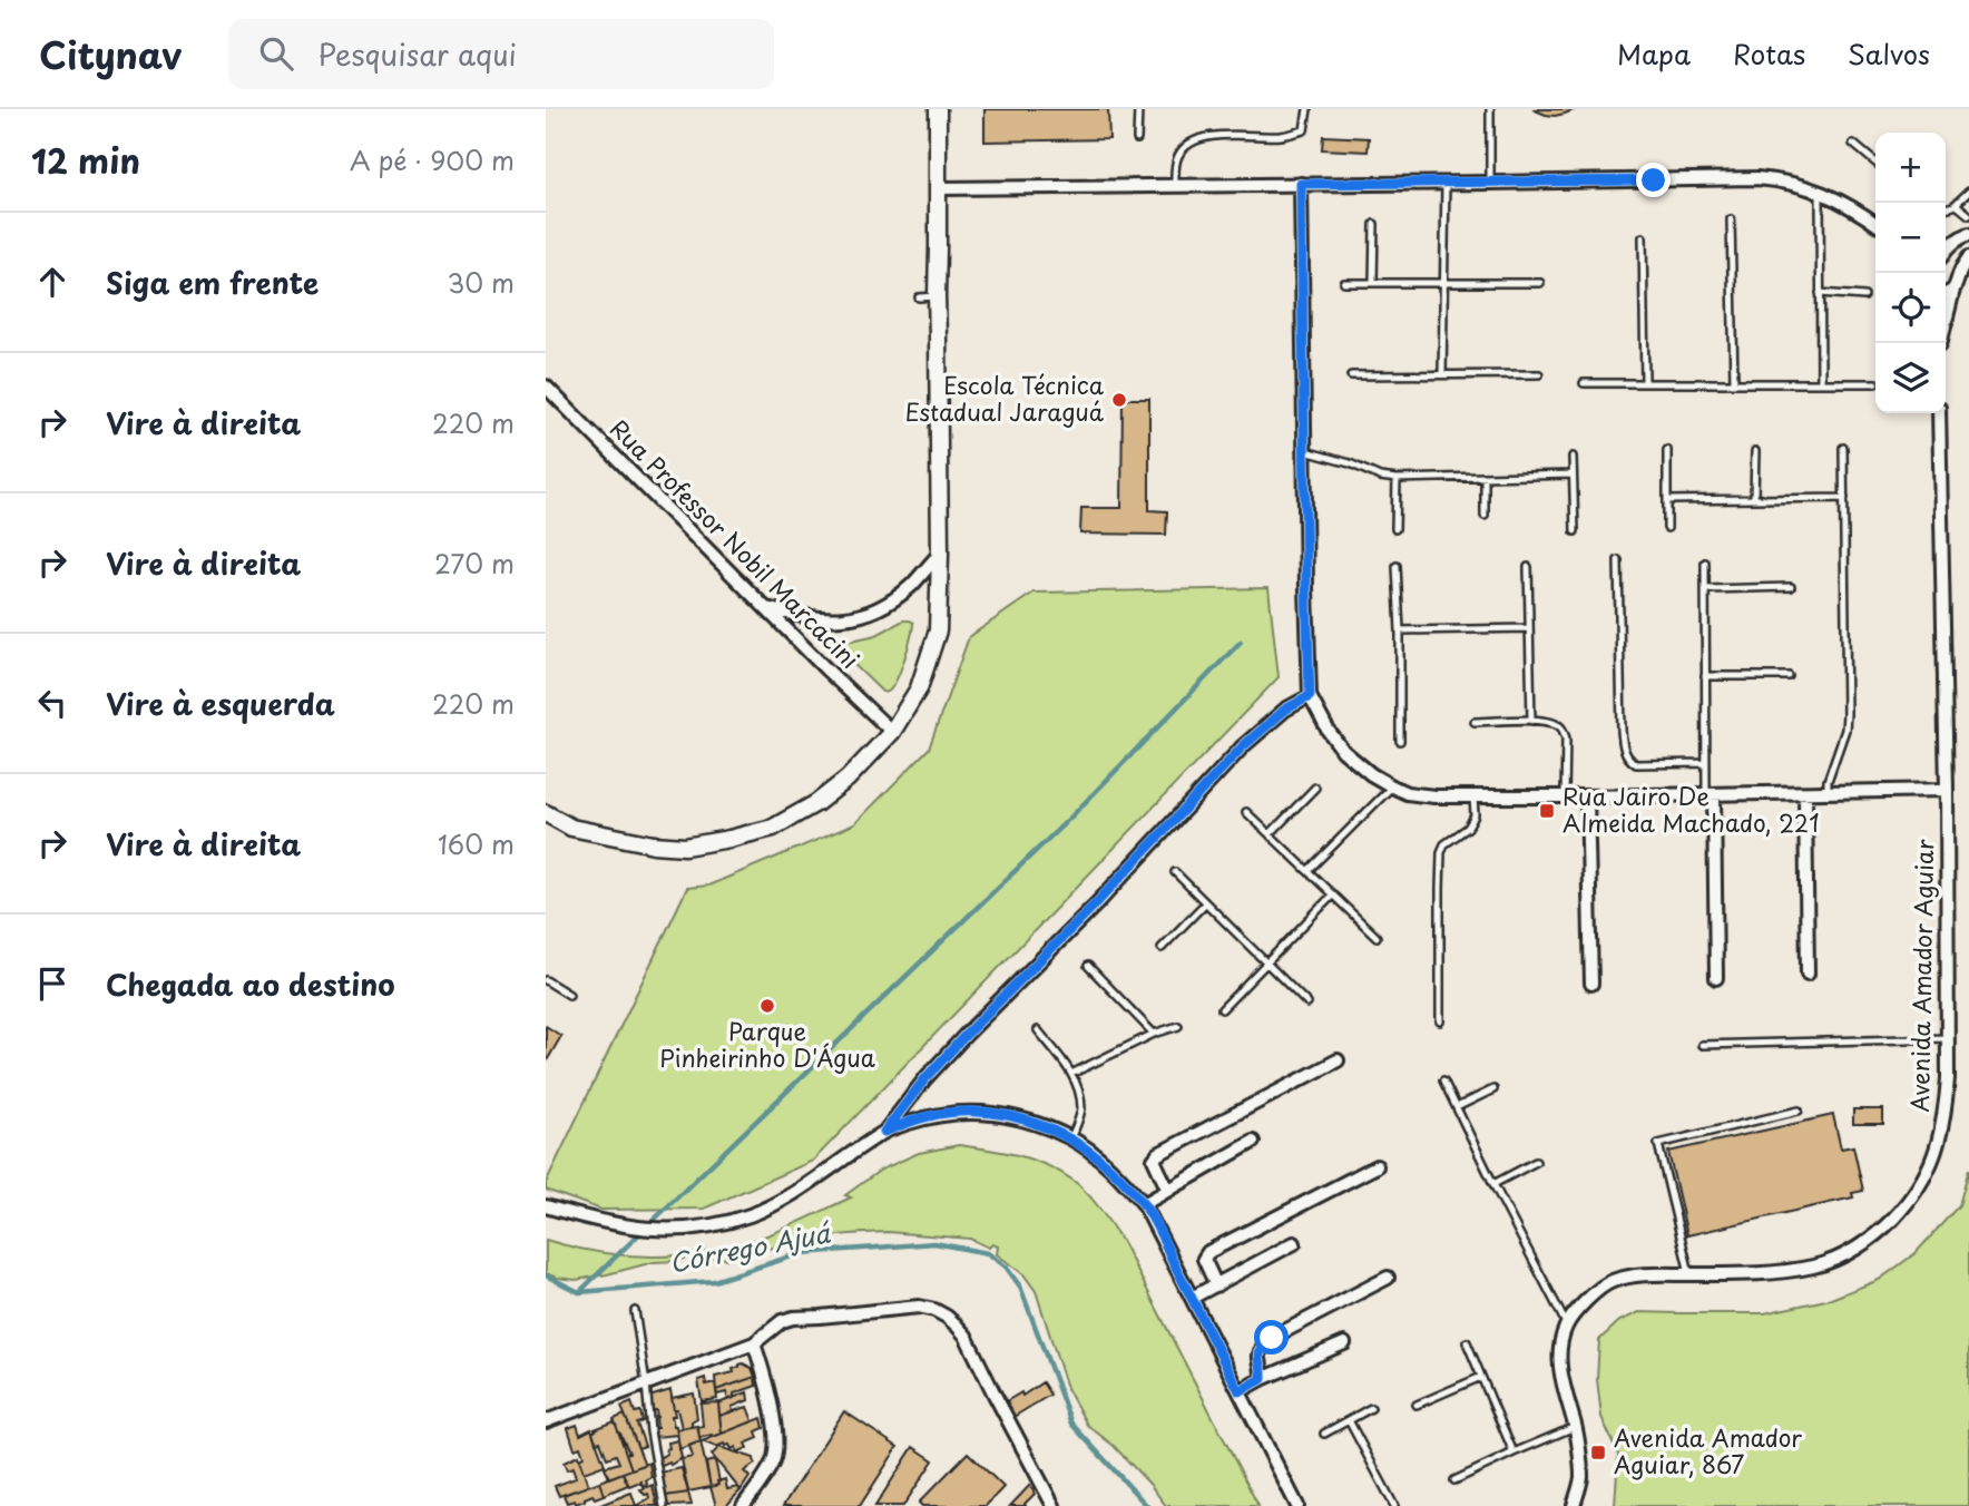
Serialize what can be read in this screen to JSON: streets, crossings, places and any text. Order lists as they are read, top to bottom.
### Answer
{
  "streets": {
    "street": ["Rua Professor Nobil Marcacini", "Avenida Amador Aguiar"]
  },
  "water": ["Córrego Ajuá"],
  "places": {
    "other": ["Escola Técnica Estadual Jaraguá", "Parque Pinheirinho D'Água"],
    "transit": ["Rua Jairo De Almeida Machado, 221", "Avenida Amador Aguiar, 867"]
  },
  "page": {
    "header": "Citynav",
    "search": "Pesquisar aqui",
    "nav": ["Mapa", "Rotas", "Salvos"],
    "heading": ["12 min", "A pé · 900 m"],
    "map_buttons": ["+", "−"],
    "list": [
      ["Siga em frente", "30 m"],
      ["Vire à direita", "220 m"],
      ["Vire à direita", "270 m"],
      ["Vire à esquerda", "220 m"],
      ["Vire à direita", "160 m"],
      "Chegada ao destino"
    ]
  }
}
